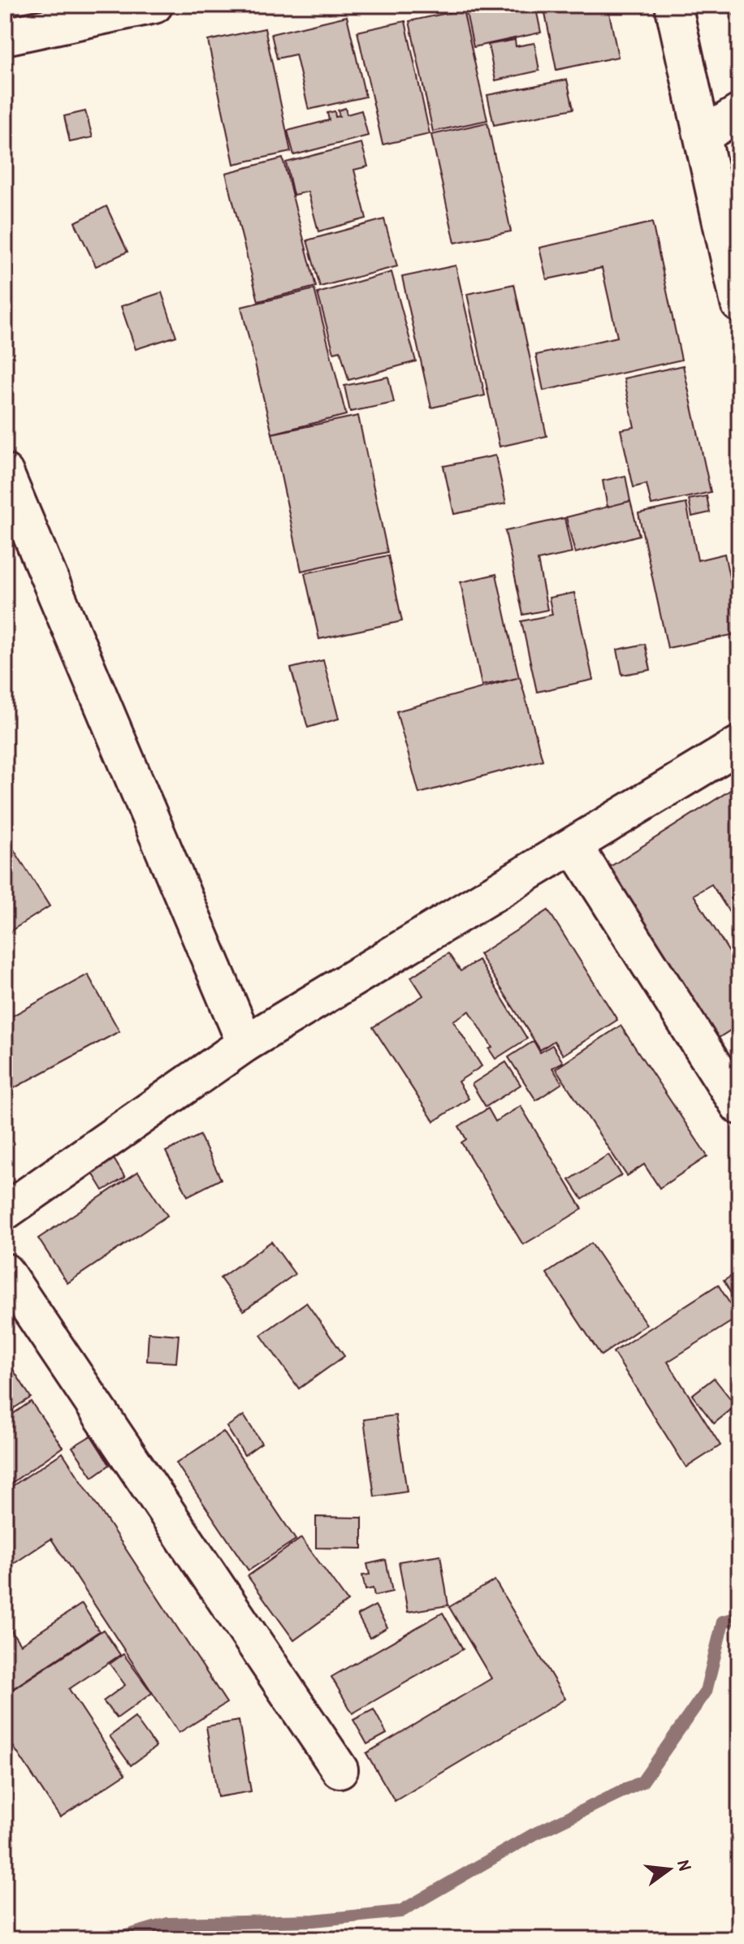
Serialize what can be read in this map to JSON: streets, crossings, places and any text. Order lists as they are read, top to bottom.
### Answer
{
  "north": "right"
}
